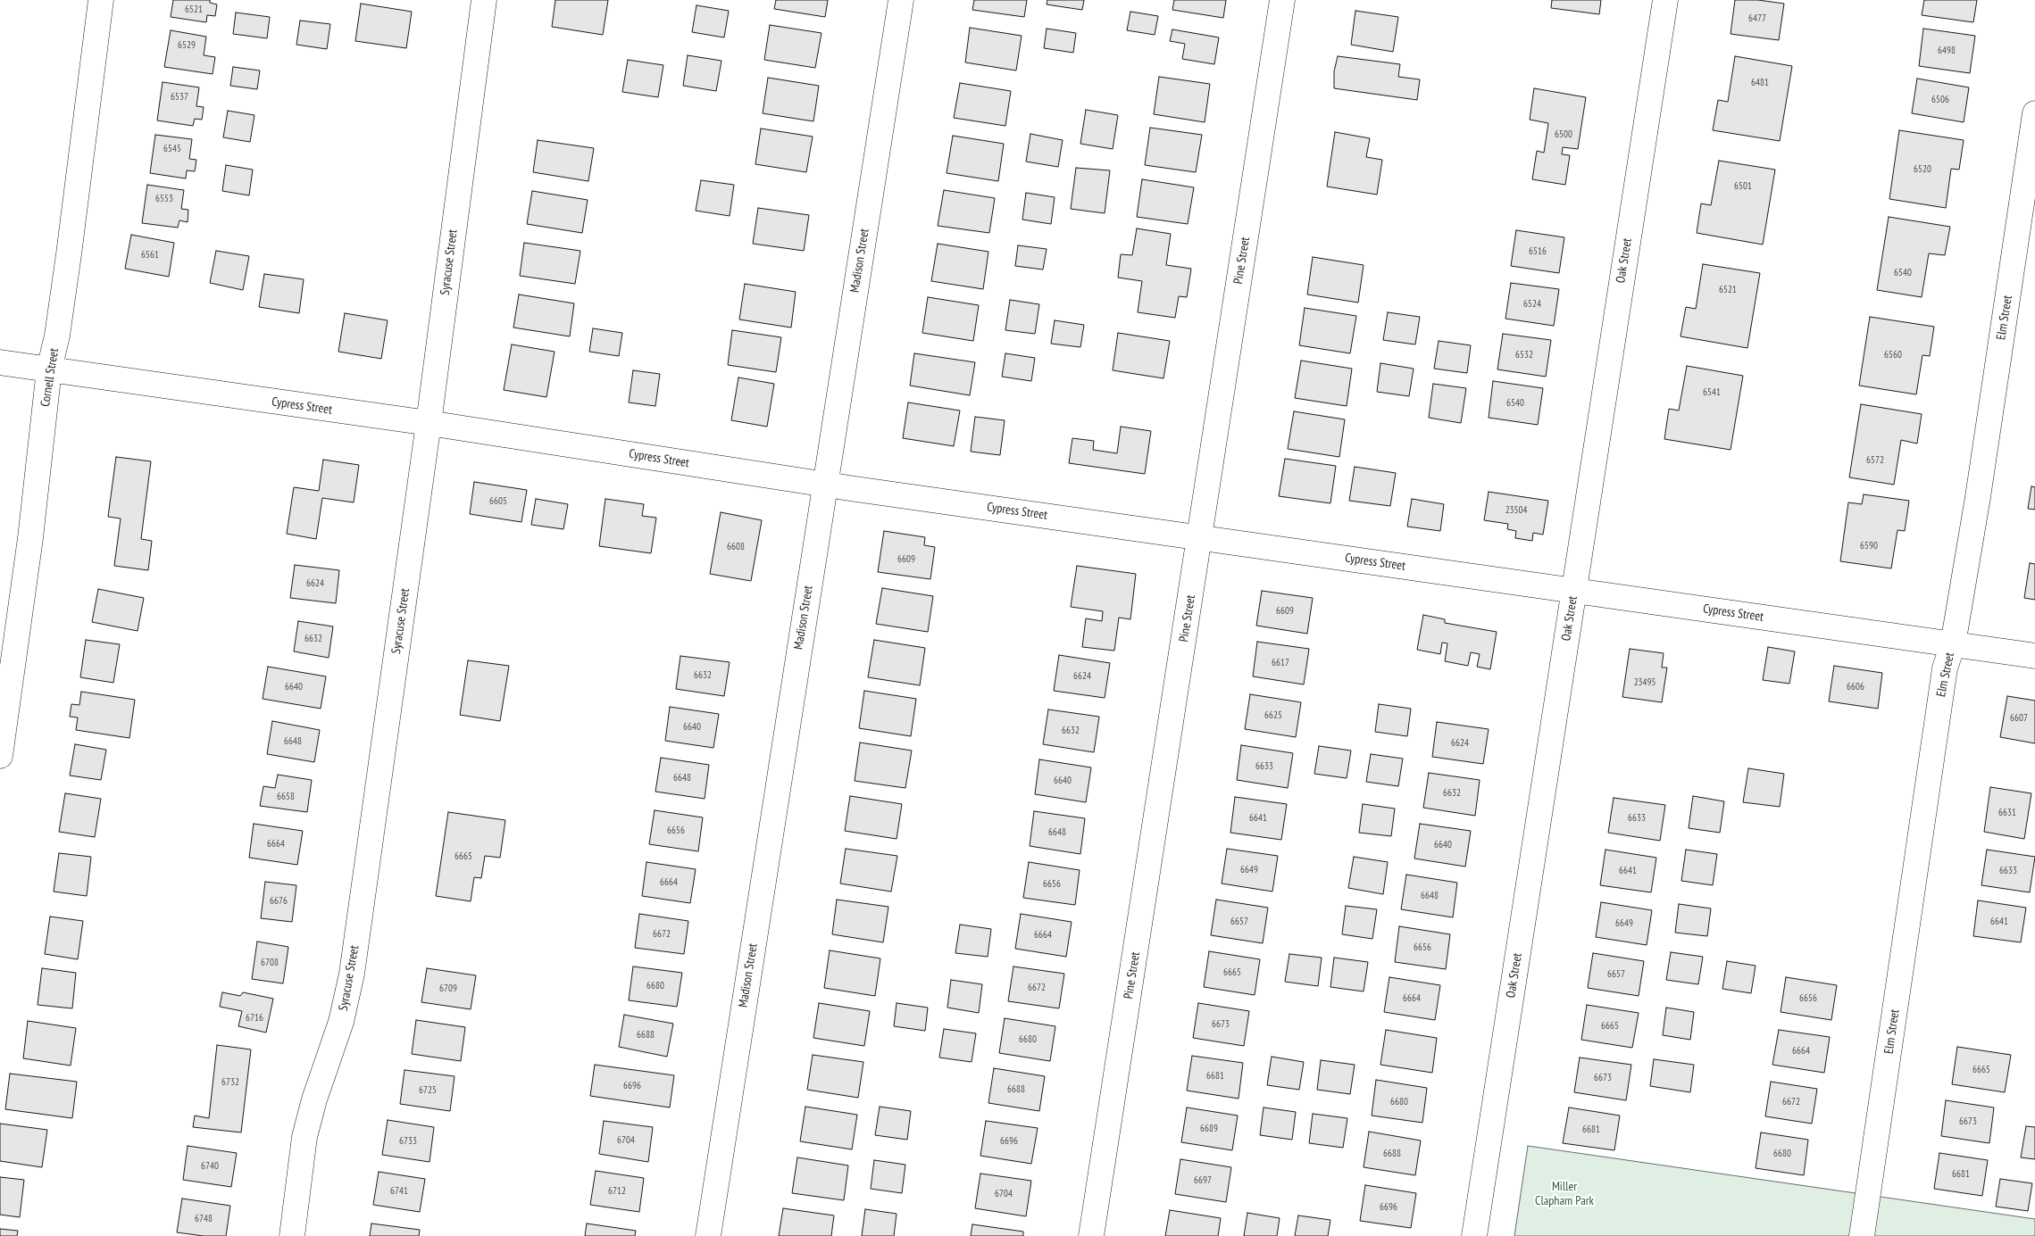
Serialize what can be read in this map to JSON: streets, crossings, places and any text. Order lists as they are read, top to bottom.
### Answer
{
  "streets": {
    "street": [
      "Madison Street",
      "Pine Street",
      "Oak Street",
      "Syracuse Street",
      "Elm Street",
      "Cornell Street",
      "Cypress Street"
    ]
  },
  "crossings": [
    ["Madison Street", "Cypress Street"],
    ["Pine Street", "Cypress Street"],
    ["Oak Street", "Cypress Street"],
    ["Syracuse Street", "Cypress Street"],
    ["Elm Street", "Cypress Street"],
    ["Cornell Street", "Cypress Street"]
  ],
  "parks": ["Miller Clapham Park"],
  "house_numbers": [
    "6521",
    "6477",
    "6529",
    "6498",
    "6481",
    "6537",
    "6506",
    "6500",
    "6545",
    "6520",
    "6501",
    "6553",
    "6516",
    "6561",
    "6540",
    "6521",
    "6524",
    "6532",
    "6560",
    "6541",
    "6540",
    "6572",
    "6605",
    "23504",
    "6590",
    "6608",
    "6609",
    "6624",
    "6609",
    "6632",
    "6617",
    "6632",
    "6624",
    "23495",
    "6640",
    "6606",
    "6625",
    "6607",
    "6640",
    "6632",
    "6648",
    "6624",
    "6633",
    "6648",
    "6640",
    "6632",
    "6658",
    "6631",
    "6641",
    "6633",
    "6656",
    "6648",
    "6664",
    "6640",
    "6665",
    "6649",
    "6641",
    "6633",
    "6664",
    "6656",
    "6648",
    "6676",
    "6657",
    "6641",
    "6649",
    "6672",
    "6664",
    "6656",
    "6708",
    "6665",
    "6657",
    "6680",
    "6672",
    "6709",
    "6664",
    "6656",
    "6716",
    "6673",
    "6665",
    "6688",
    "6680",
    "6664",
    "6665",
    "6681",
    "6673",
    "6732",
    "6696",
    "6688",
    "6725",
    "6680",
    "6672",
    "6673",
    "6689",
    "6681",
    "6704",
    "6733",
    "6696",
    "6688",
    "6680",
    "6740",
    "6681",
    "6697",
    "6741",
    "6712",
    "6704",
    "6696",
    "6748"
  ]
}
